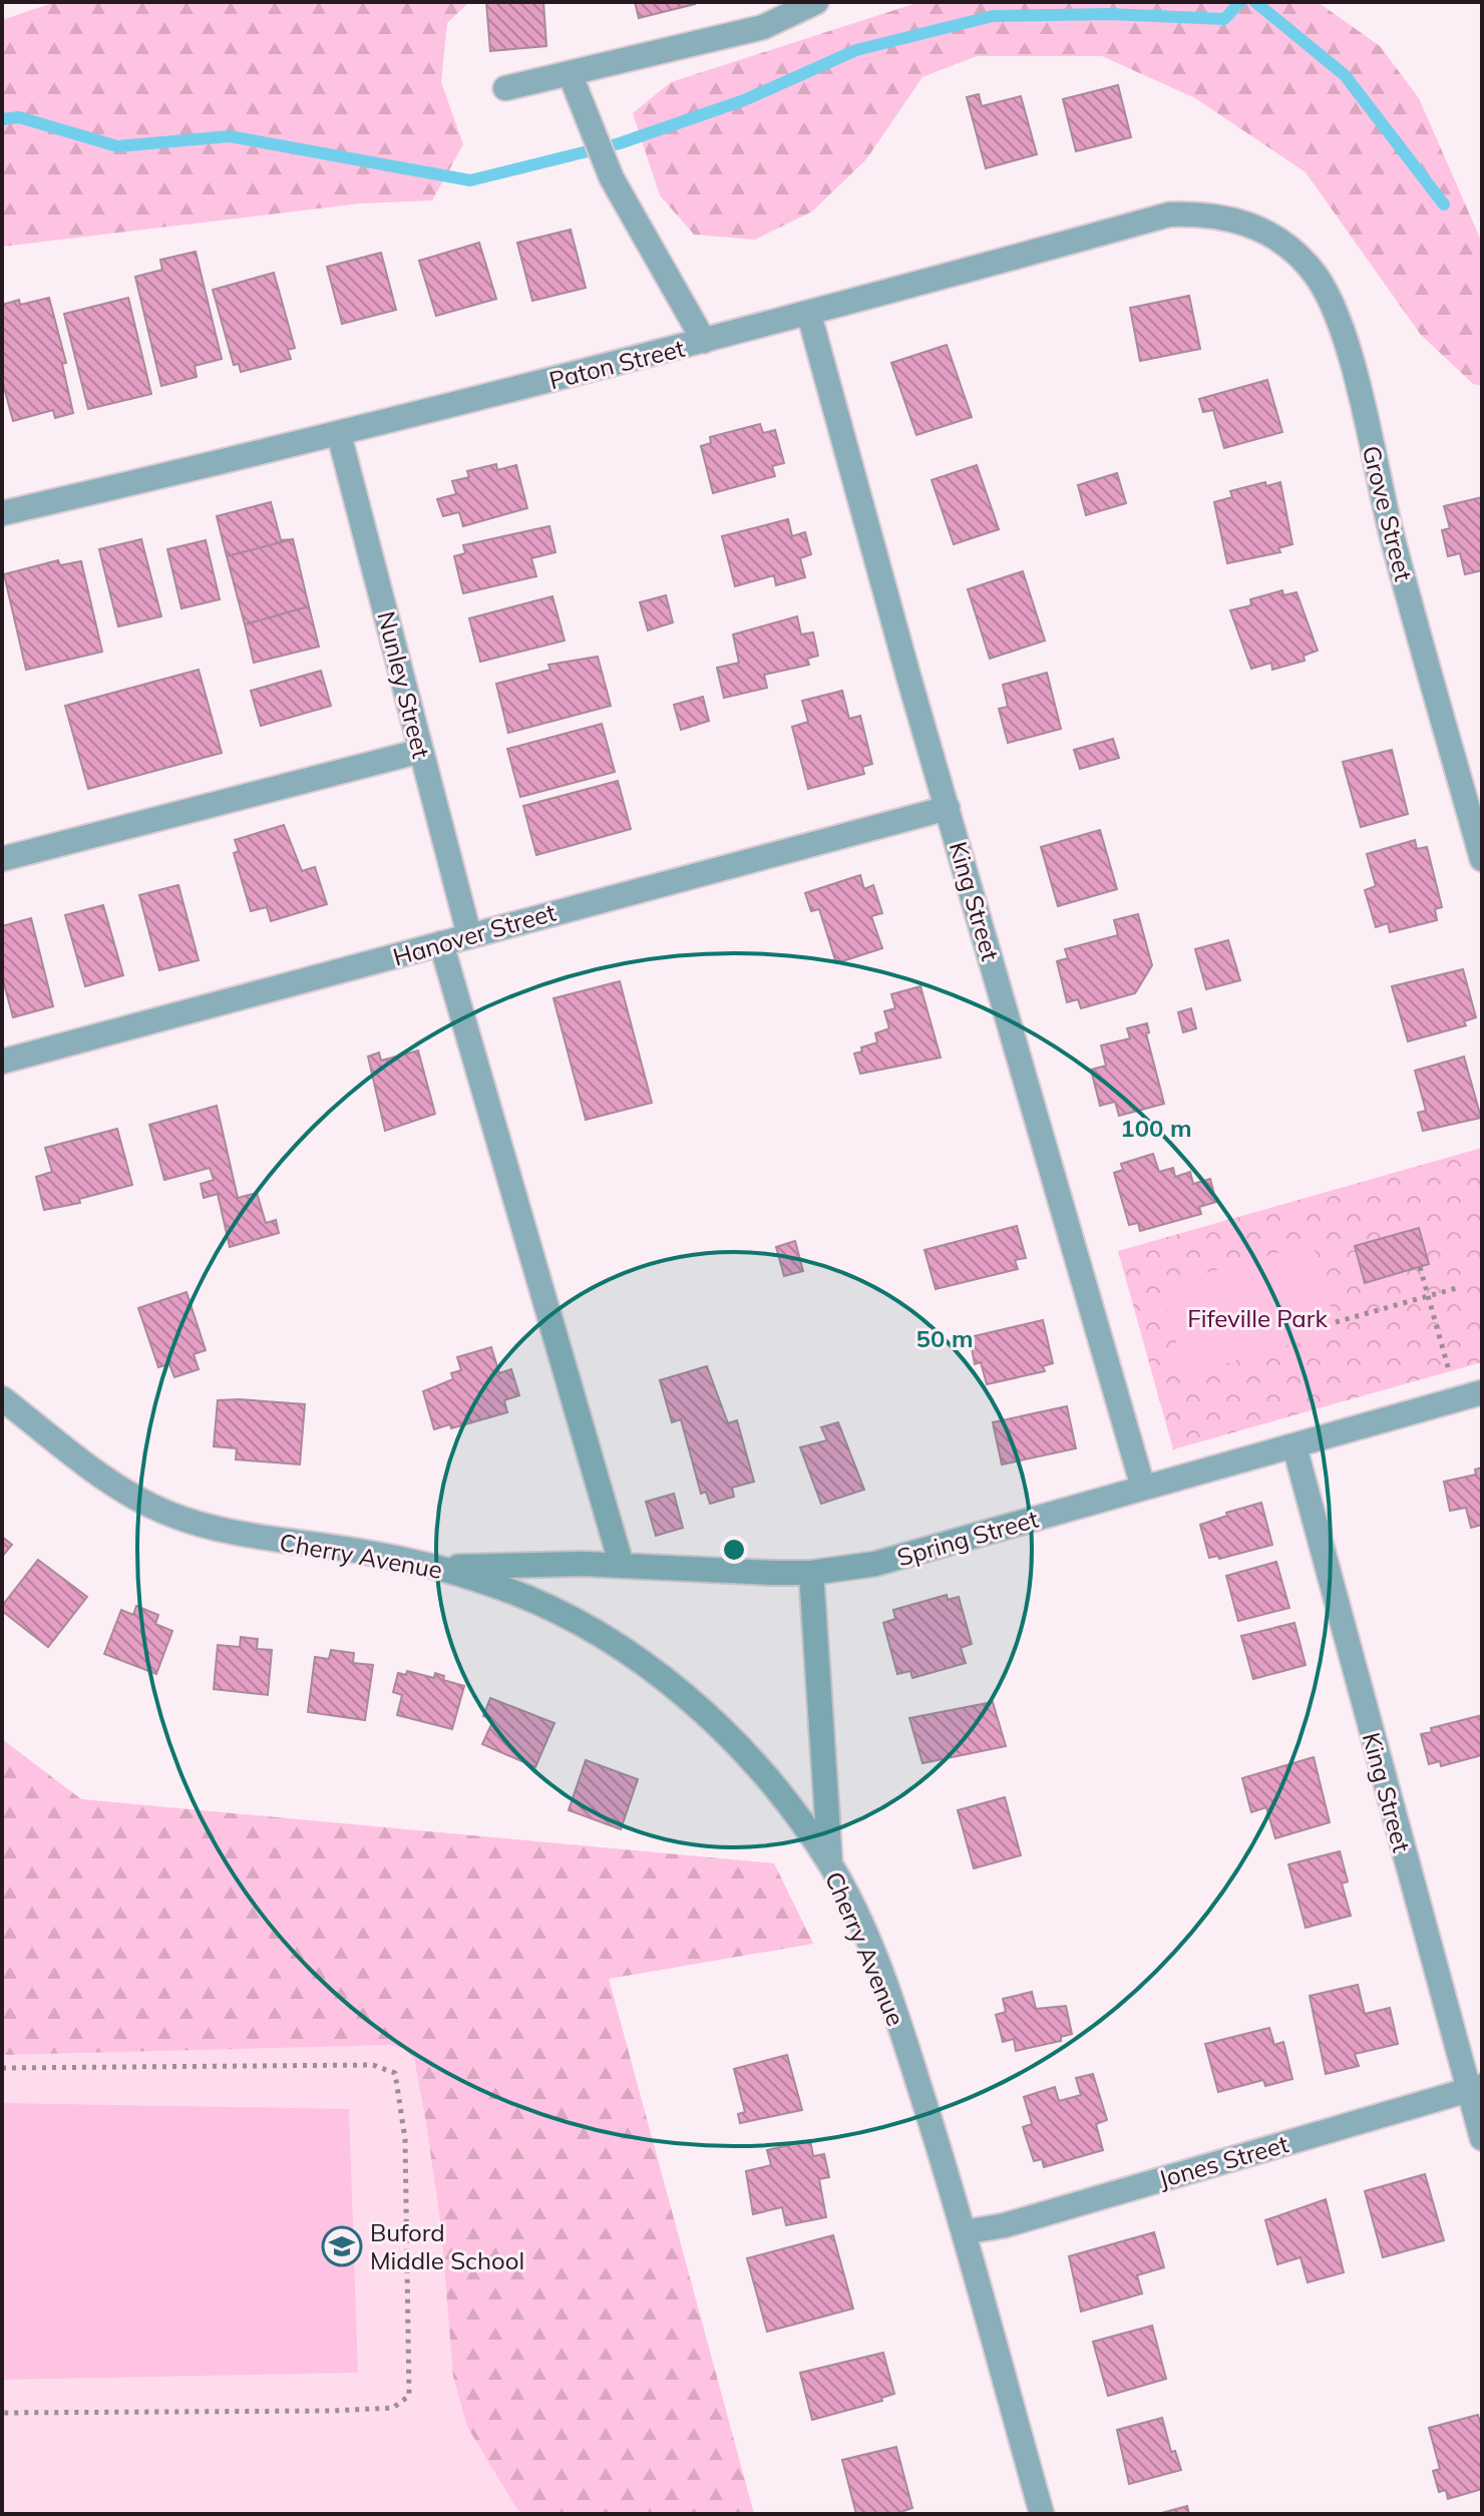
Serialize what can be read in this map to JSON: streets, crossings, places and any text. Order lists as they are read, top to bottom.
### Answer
{
  "streets": {
    "street": [
      "Paton Street",
      "Grove Street",
      "Nunley Street",
      "King Street",
      "Hanover Street",
      "Spring Street",
      "Cherry Avenue",
      "Jones Street"
    ]
  },
  "crossings": [
    ["Paton Street", "Grove Street"],
    ["Paton Street", "Nunley Street"],
    ["Paton Street", "King Street"],
    ["Nunley Street", "Hanover Street"],
    ["King Street", "Hanover Street"],
    ["King Street", "Spring Street"],
    ["King Street", "Jones Street"],
    ["Spring Street", "Cherry Avenue"],
    ["Cherry Avenue", "Jones Street"]
  ],
  "parks": ["Fifeville Park"],
  "places": {
    "school or university": ["Buford Middle School"]
  },
  "rings": ["100 m", "50 m"]
}
